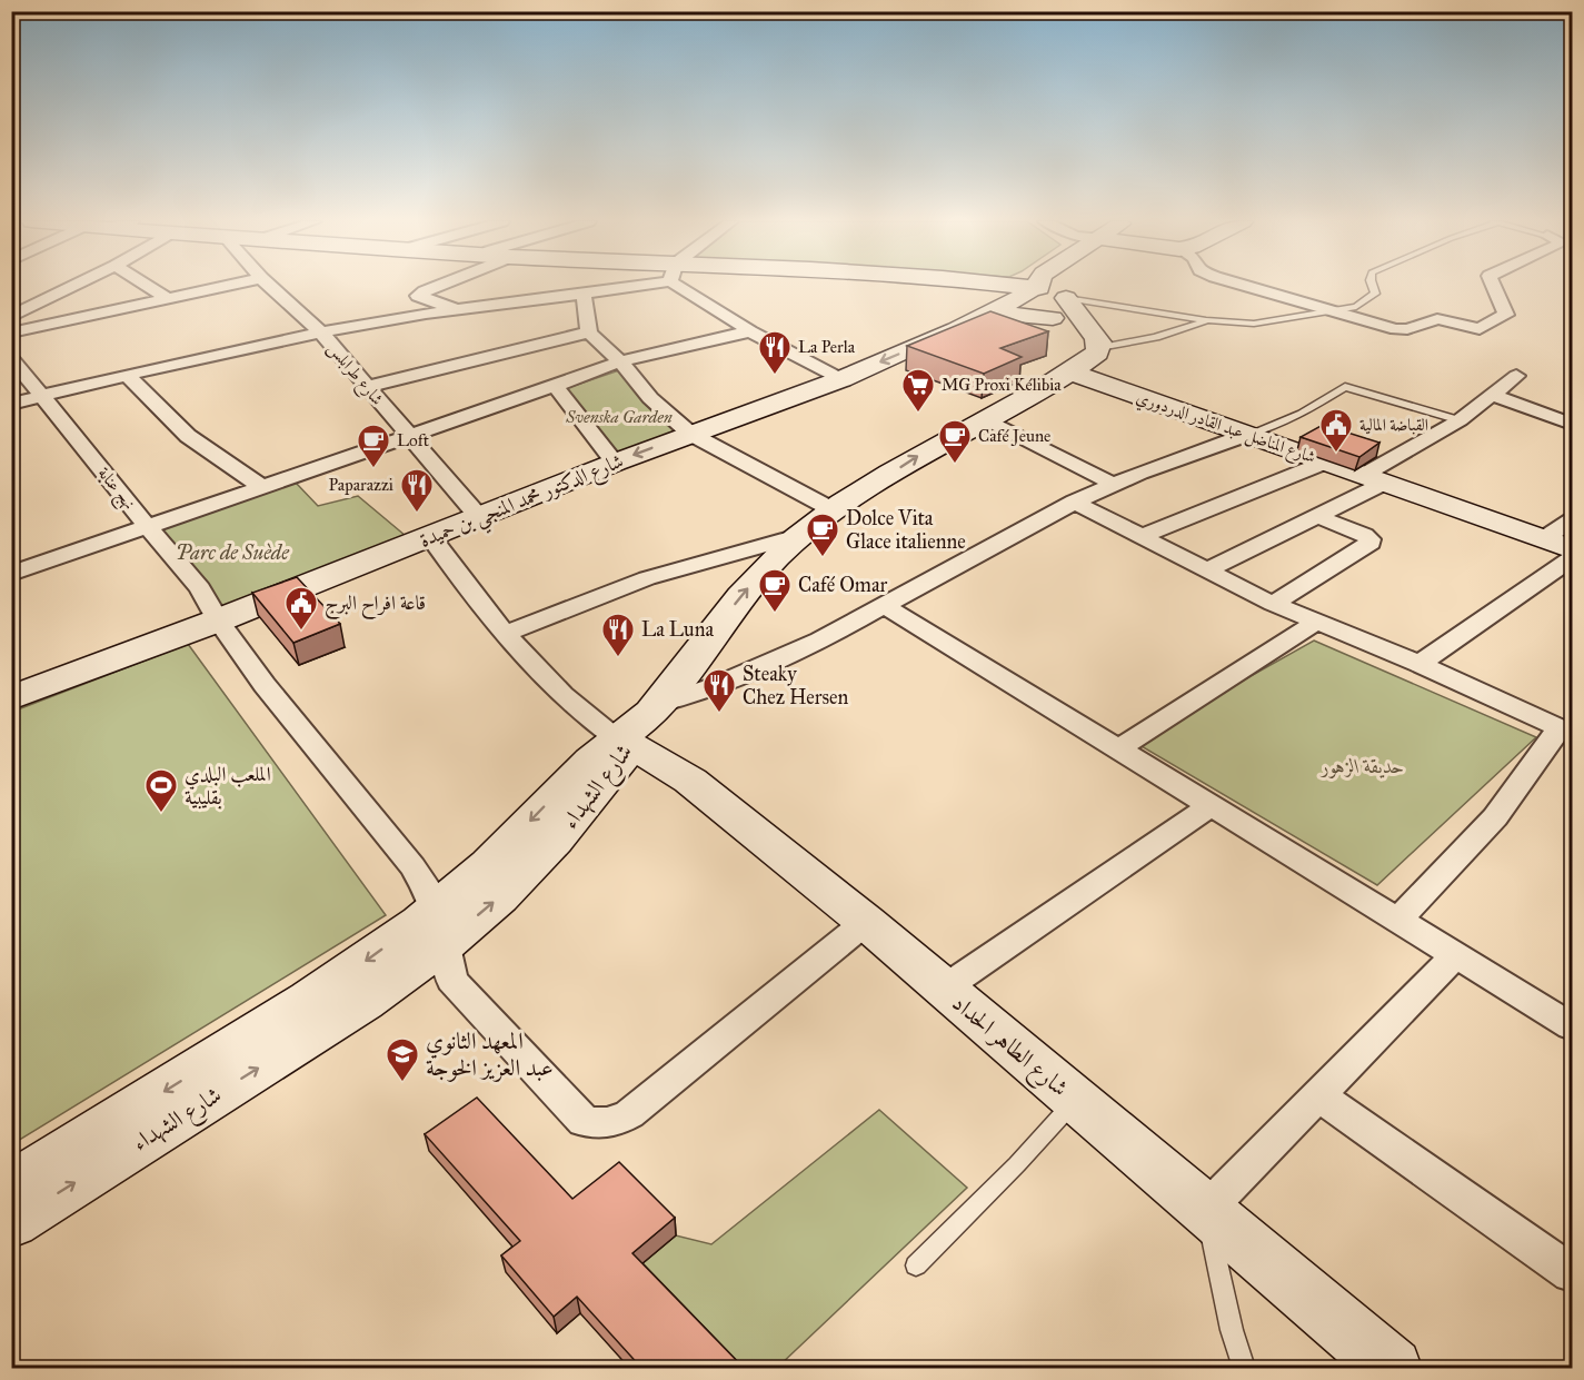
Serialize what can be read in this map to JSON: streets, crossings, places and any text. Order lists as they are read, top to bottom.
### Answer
{
  "streets": {
    "street": [
      "شارع طرابلس",
      "شارع المناضل عبد القادر الدردوري",
      "نهج عنابة",
      "شارع الدكتور محمد المنجي بن حميدة",
      "شارع الشهداء",
      "شارع الطاهر الحداد"
    ]
  },
  "crossings": [
    ["شارع طرابلس", "شارع الدكتور محمد المنجي بن حميدة"],
    ["شارع المناضل عبد القادر الدردوري", "شارع الشهداء"],
    ["نهج عنابة", "شارع الدكتور محمد المنجي بن حميدة"],
    ["نهج عنابة", "شارع الشهداء"],
    ["نهج عنابة", "شارع الطاهر الحداد"],
    ["شارع الشهداء", "شارع الطاهر الحداد"]
  ],
  "parks": ["Svenska Garden", "Parc de Suède", "حديقة الزهور"],
  "places": {
    "restaurant": [
      "La Perla",
      "Paparazzi",
      "La Luna",
      "Steaky Chez Hersen"
    ],
    "supermarket": ["MG Proxi Kélibia"],
    "public building": ["القباضة المالية", "قاعة افراح البرج"],
    "cafe": [
      "Café Jeune",
      "Loft",
      "Dolce Vita Glace italienne",
      "Café Omar"
    ],
    "sports": ["الملعب البلدي بقليبية"],
    "school or university": ["المعهد الثانوي عبد العزيز الخوجة"]
  }
}
